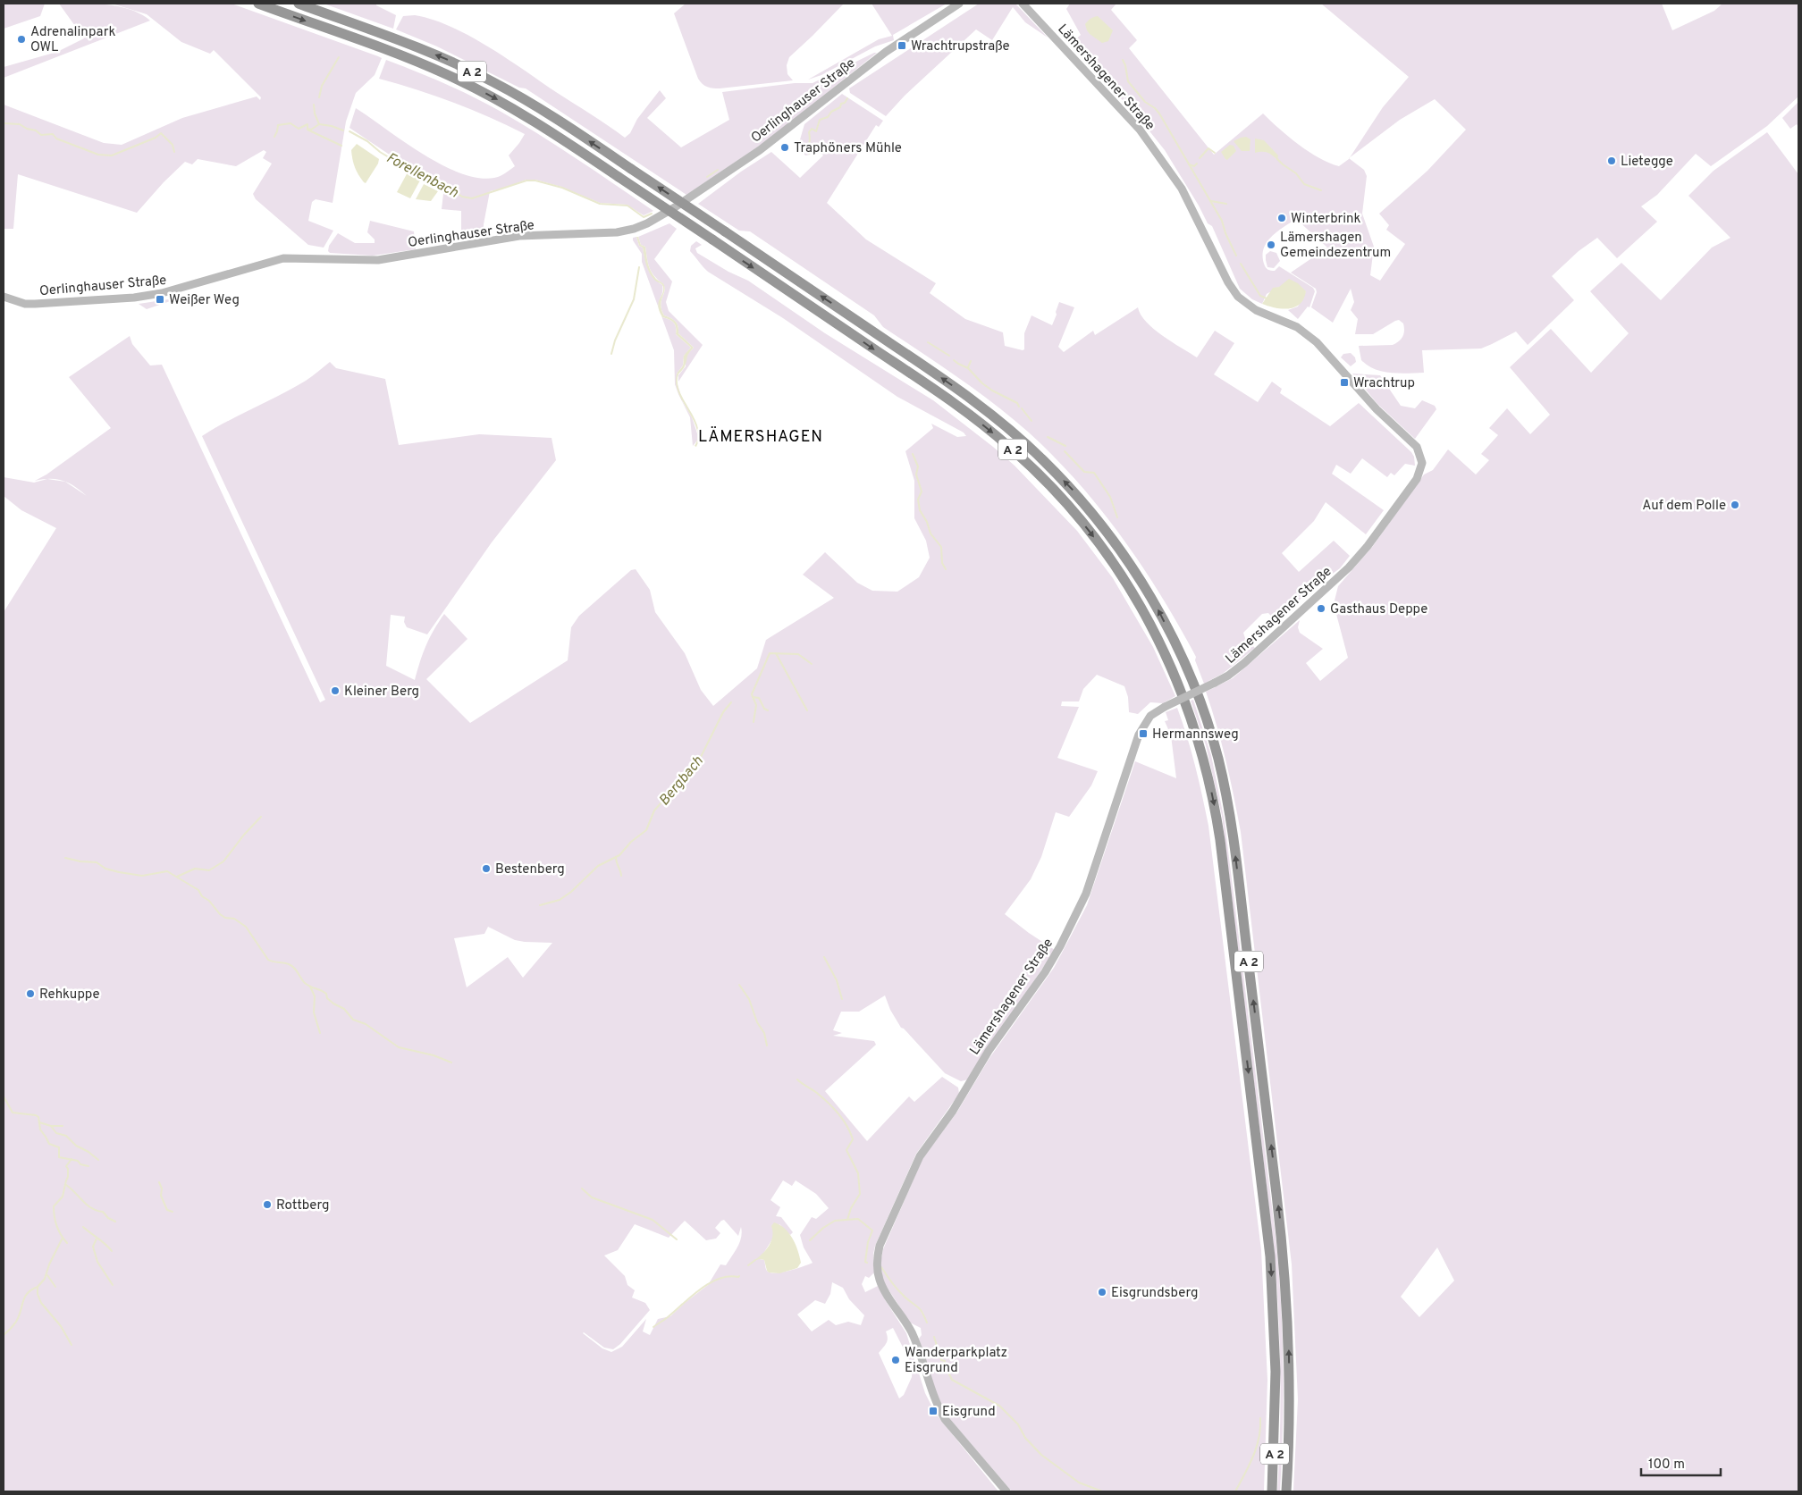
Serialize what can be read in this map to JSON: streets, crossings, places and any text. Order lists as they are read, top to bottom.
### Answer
{
  "streets": {
    "highway": ["A 2"],
    "main road": ["Lämershagener Straße", "Oerlinghauser Straße"]
  },
  "districts": ["LÄMERSHAGEN"],
  "water": ["Forellenbach", "Bergbach"],
  "places": {
    "other": [
      "Adrenalinpark OWL",
      "Traphöners Mühle",
      "Lietegge",
      "Winterbrink",
      "Lämershagen Gemeindezentrum",
      "Auf dem Polle",
      "Gasthaus Deppe",
      "Kleiner Berg",
      "Bestenberg",
      "Rehkuppe",
      "Rottberg",
      "Eisgrundsberg",
      "Wanderparkplatz Eisgrund"
    ],
    "transit": [
      "Wrachtrupstraße",
      "Weißer Weg",
      "Wrachtrup",
      "Hermannsweg",
      "Eisgrund"
    ]
  },
  "scale_bar": "100 m"
}
